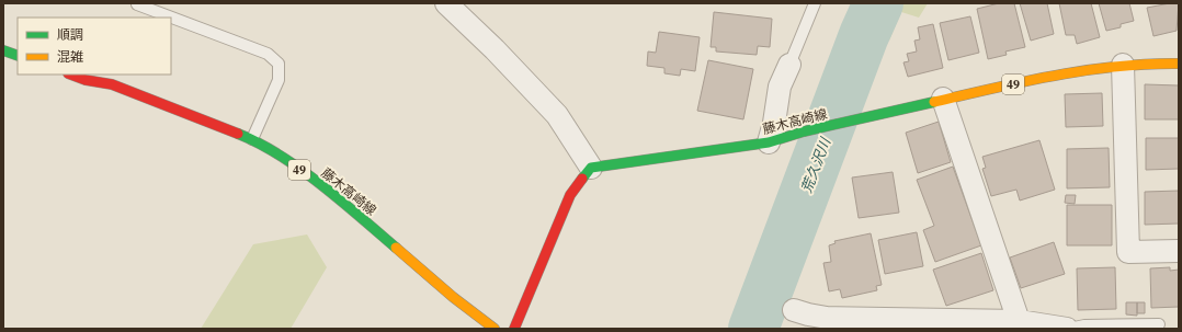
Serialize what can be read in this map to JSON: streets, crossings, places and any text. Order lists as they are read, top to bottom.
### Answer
{
  "streets": {
    "main road": ["49", "藤木高崎線"]
  },
  "water": ["荒久沢川"],
  "legend": ["順調", "混雑"]
}
